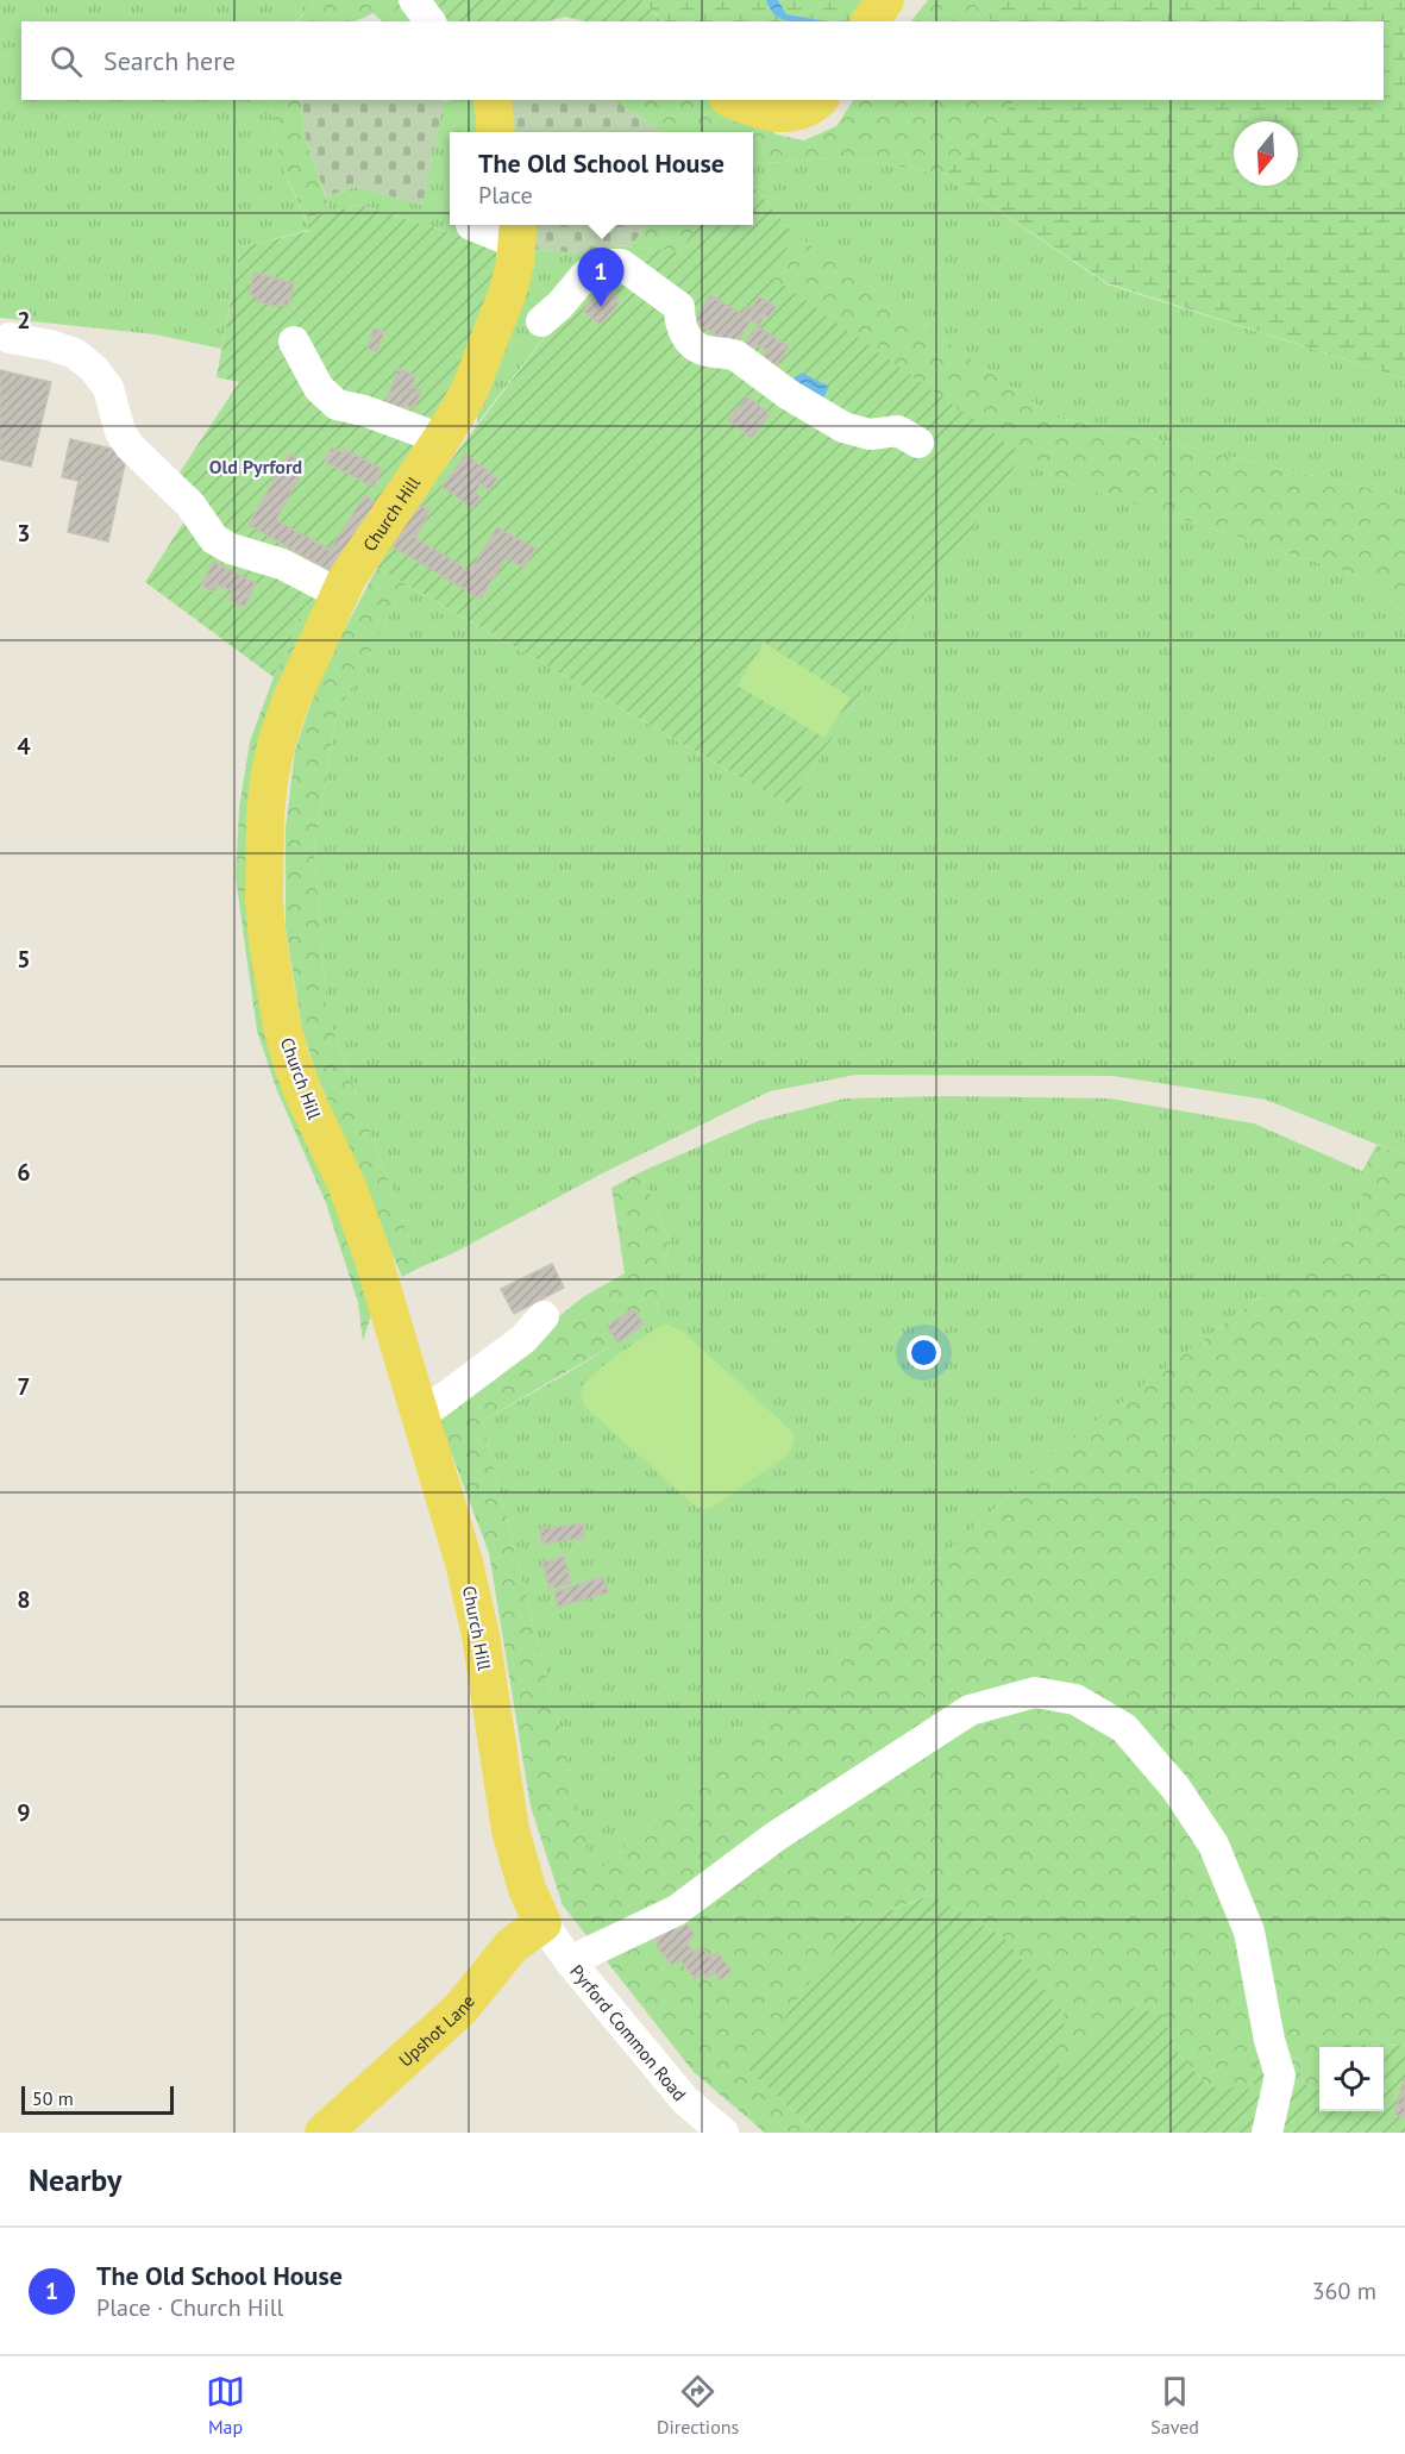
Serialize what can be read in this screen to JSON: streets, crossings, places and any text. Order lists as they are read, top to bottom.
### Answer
{
  "streets": {
    "main road": ["Church Hill", "Upshot Lane"],
    "street": ["Pyrford Common Road"]
  },
  "crossings": [
    ["Church Hill", "Upshot Lane"],
    ["Church Hill", "Pyrford Common Road"],
    ["Upshot Lane", "Pyrford Common Road"]
  ],
  "districts": ["Old Pyrford"],
  "scale_bar": "50 m",
  "north": "bottom",
  "page": {
    "search": "Search here",
    "popup": ["The Old School House", "Place"],
    "pins": "1",
    "scale": "50 m",
    "heading": "Nearby",
    "list": [
      {
        "mark": "1",
        "name": "The Old School House",
        "note": "Place · Church Hill",
        "value": "360 m"
      }
    ],
    "nav": ["Map", "Directions", "Saved"]
  },
  "grid": {
    "rows": [
      "2",
      "3",
      "4",
      "5",
      "6",
      "7",
      "8",
      "9"
    ]
  }
}
